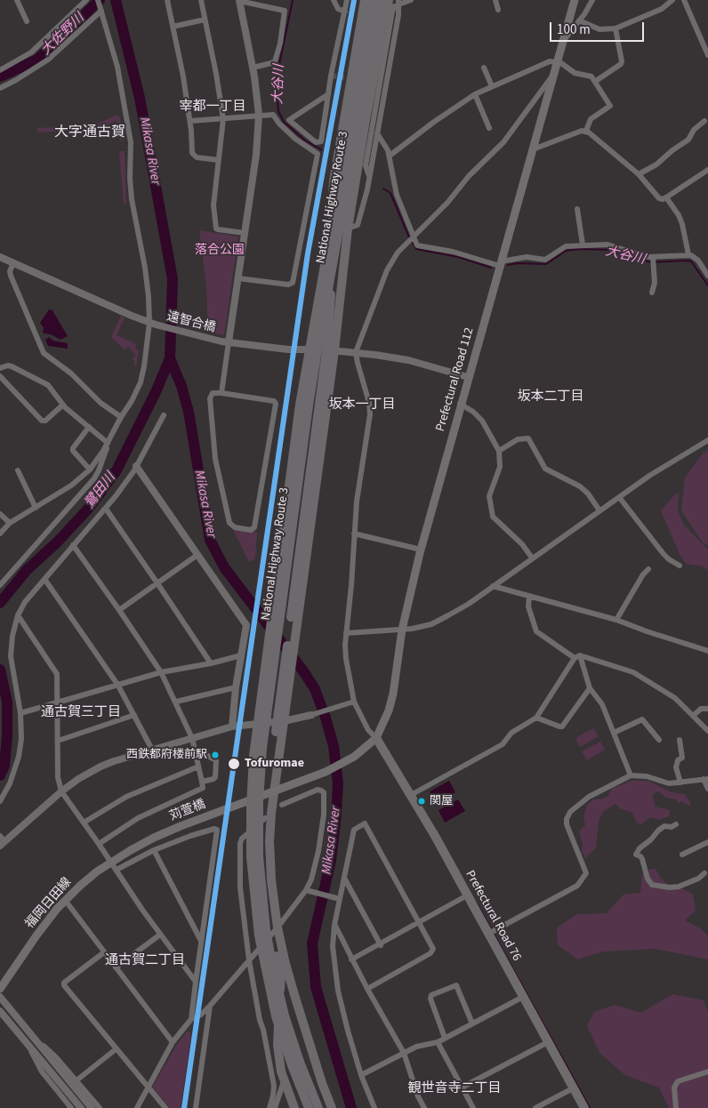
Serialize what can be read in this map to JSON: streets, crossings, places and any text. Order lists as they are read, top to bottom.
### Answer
{
  "streets": {
    "highway": ["National Highway Route 3"],
    "main road": [
      "Prefectural Road 112",
      "苅萱橋",
      "福岡日田線",
      "Prefectural Road 76"
    ],
    "street": ["遠智合橋"]
  },
  "crossings": [
    ["遠智合橋", "Prefectural Road 112"],
    ["Prefectural Road 112", "苅萱橋"],
    ["Prefectural Road 112", "Prefectural Road 76"],
    ["苅萱橋", "福岡日田線"]
  ],
  "districts": [
    "宰都一丁目",
    "大字通古賀",
    "坂本二丁目",
    "坂本一丁目",
    "通古賀三丁目",
    "通古賀二丁目",
    "観世音寺二丁目"
  ],
  "water": [
    "大佐野川",
    "大谷川",
    "Mikasa River",
    "鷺田川"
  ],
  "parks": ["落合公園"],
  "places": ["西鉄都府楼前駅", "Tofuromae", "関屋"],
  "scale_bar": "100 m"
}
